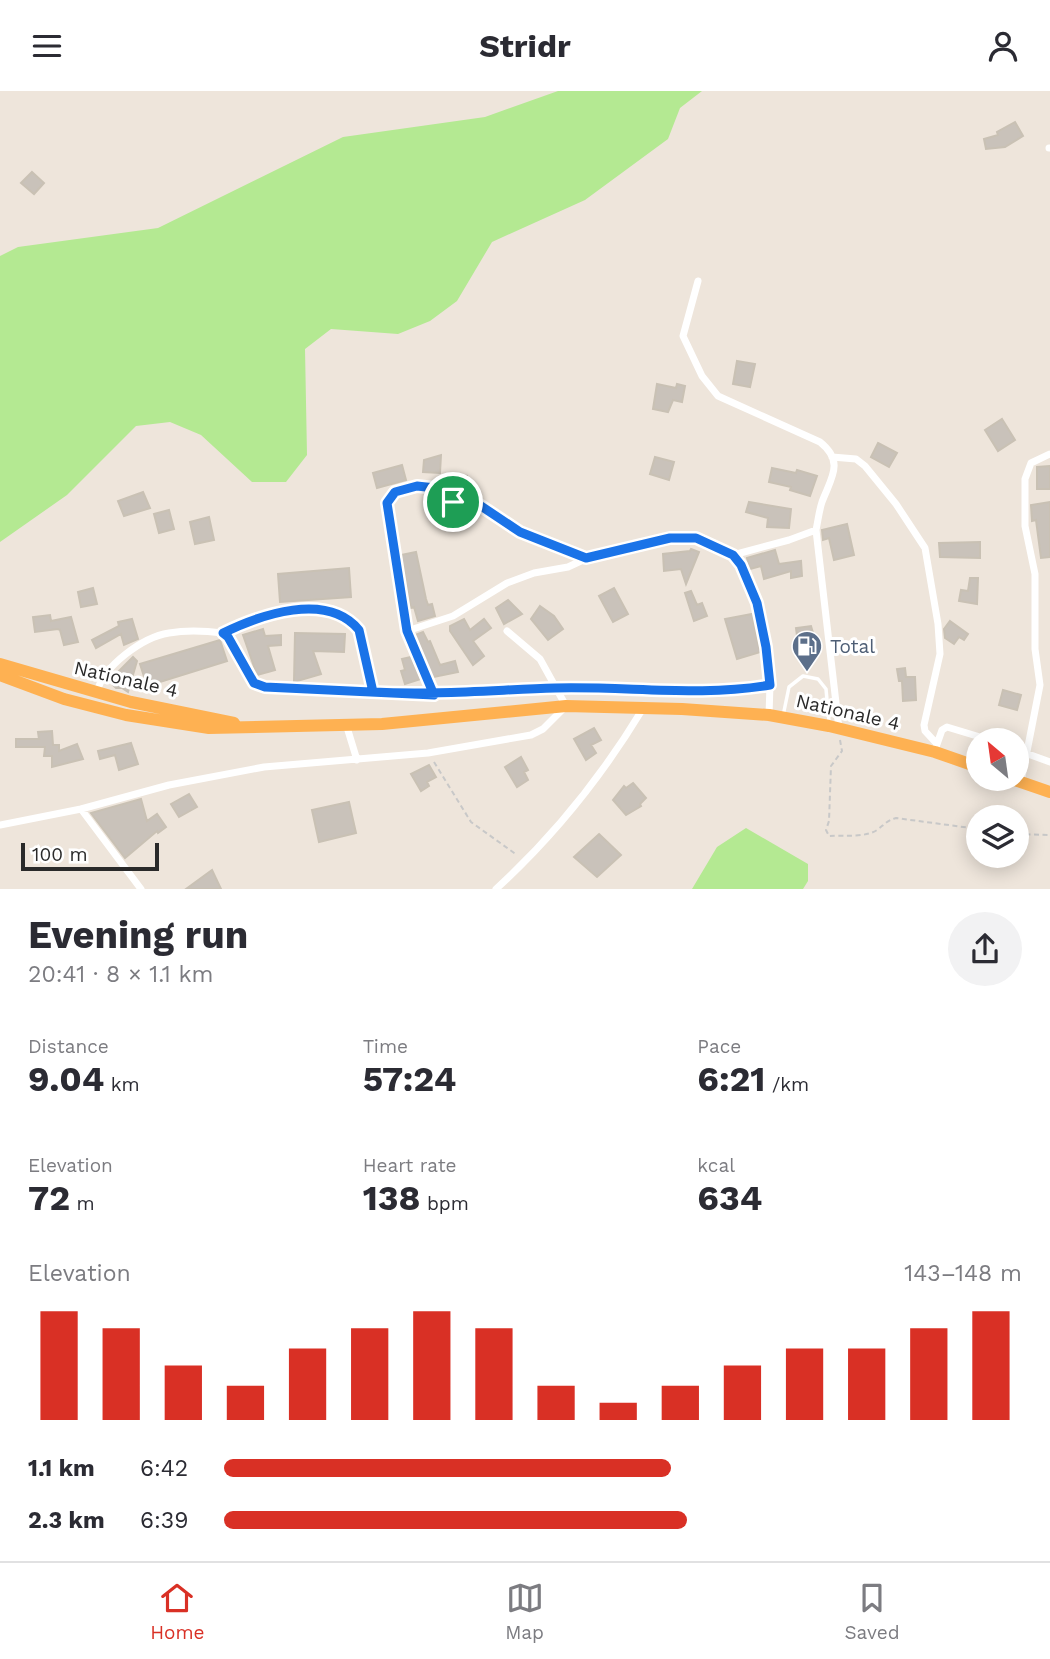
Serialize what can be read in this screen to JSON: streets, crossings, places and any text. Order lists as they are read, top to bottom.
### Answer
{
  "streets": {
    "highway": ["Nationale 4"]
  },
  "places": {
    "fuel station": ["Total"]
  },
  "scale_bar": "100 m",
  "north": "top left",
  "page": {
    "header": "Stridr",
    "scale": "100 m",
    "heading": ["Evening run", "20:41 · 8 × 1.1 km"],
    "stats": [
      ["Distance", "9.04 km"],
      ["Time", "57:24"],
      ["Pace", "6:21 /km"],
      ["Elevation", "72 m"],
      ["Heart rate", "138 bpm"],
      ["kcal", "634"]
    ],
    "chart": ["Elevation", "143–148 m"],
    "list": [
      {
        "name": "1.1 km",
        "note": "6:42"
      },
      {
        "name": "2.3 km",
        "note": "6:39"
      }
    ],
    "tabs": ["Home", "Map", "Saved"]
  }
}
